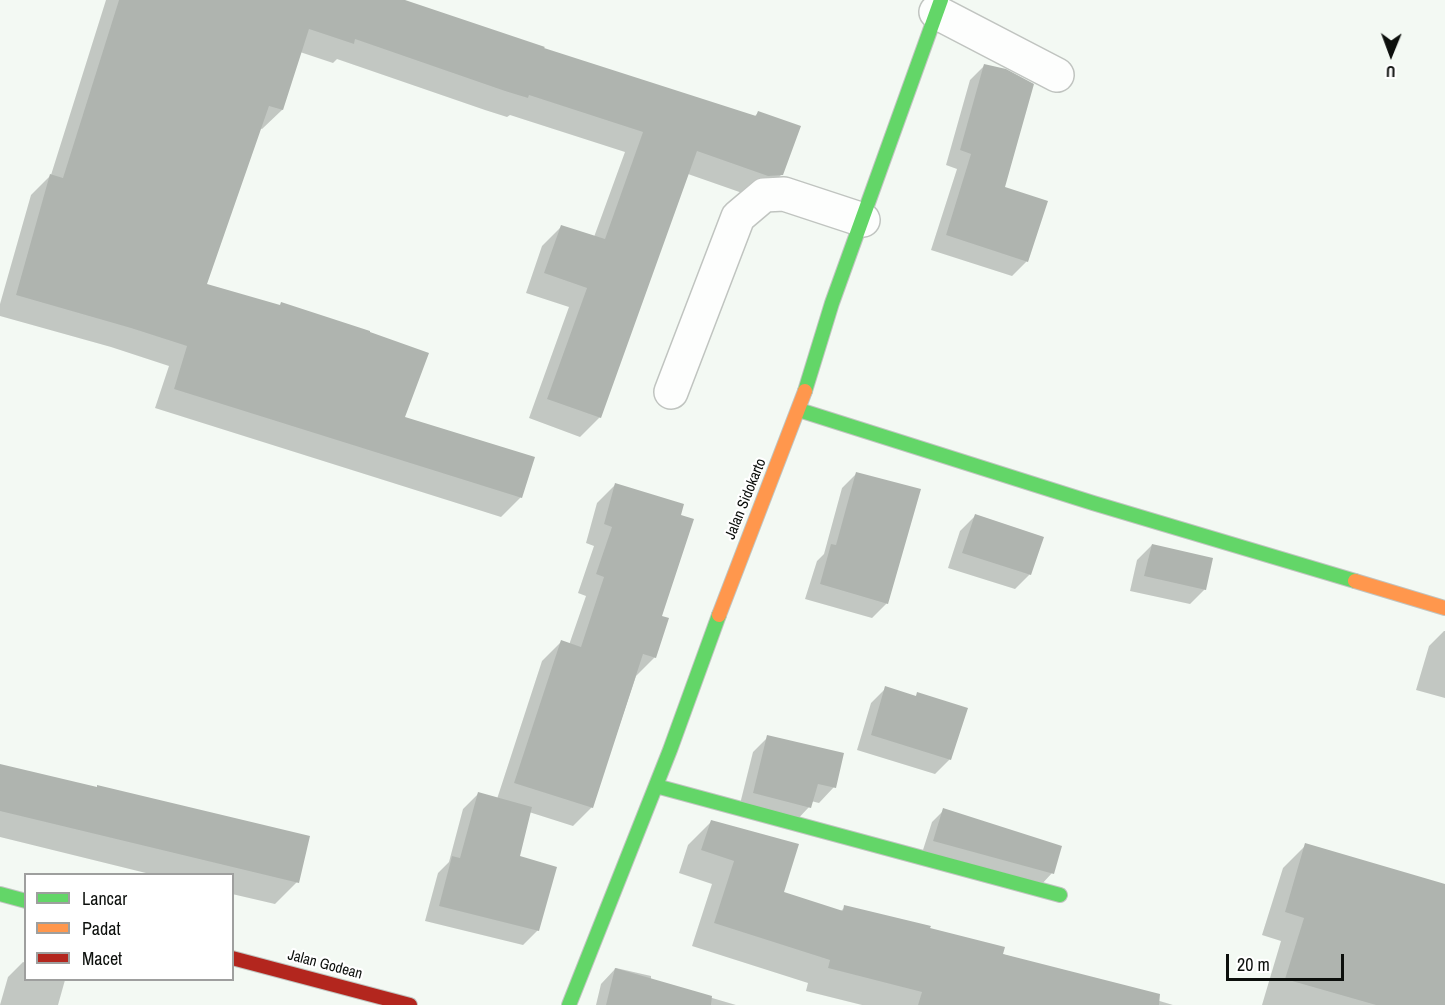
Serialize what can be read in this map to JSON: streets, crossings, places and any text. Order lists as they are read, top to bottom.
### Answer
{
  "streets": {
    "street": ["Jalan Sidokarto", "Jalan Godean"]
  },
  "legend": ["Lancar", "Padat", "Macet"],
  "scale_bar": "20 m",
  "north": "bottom"
}
